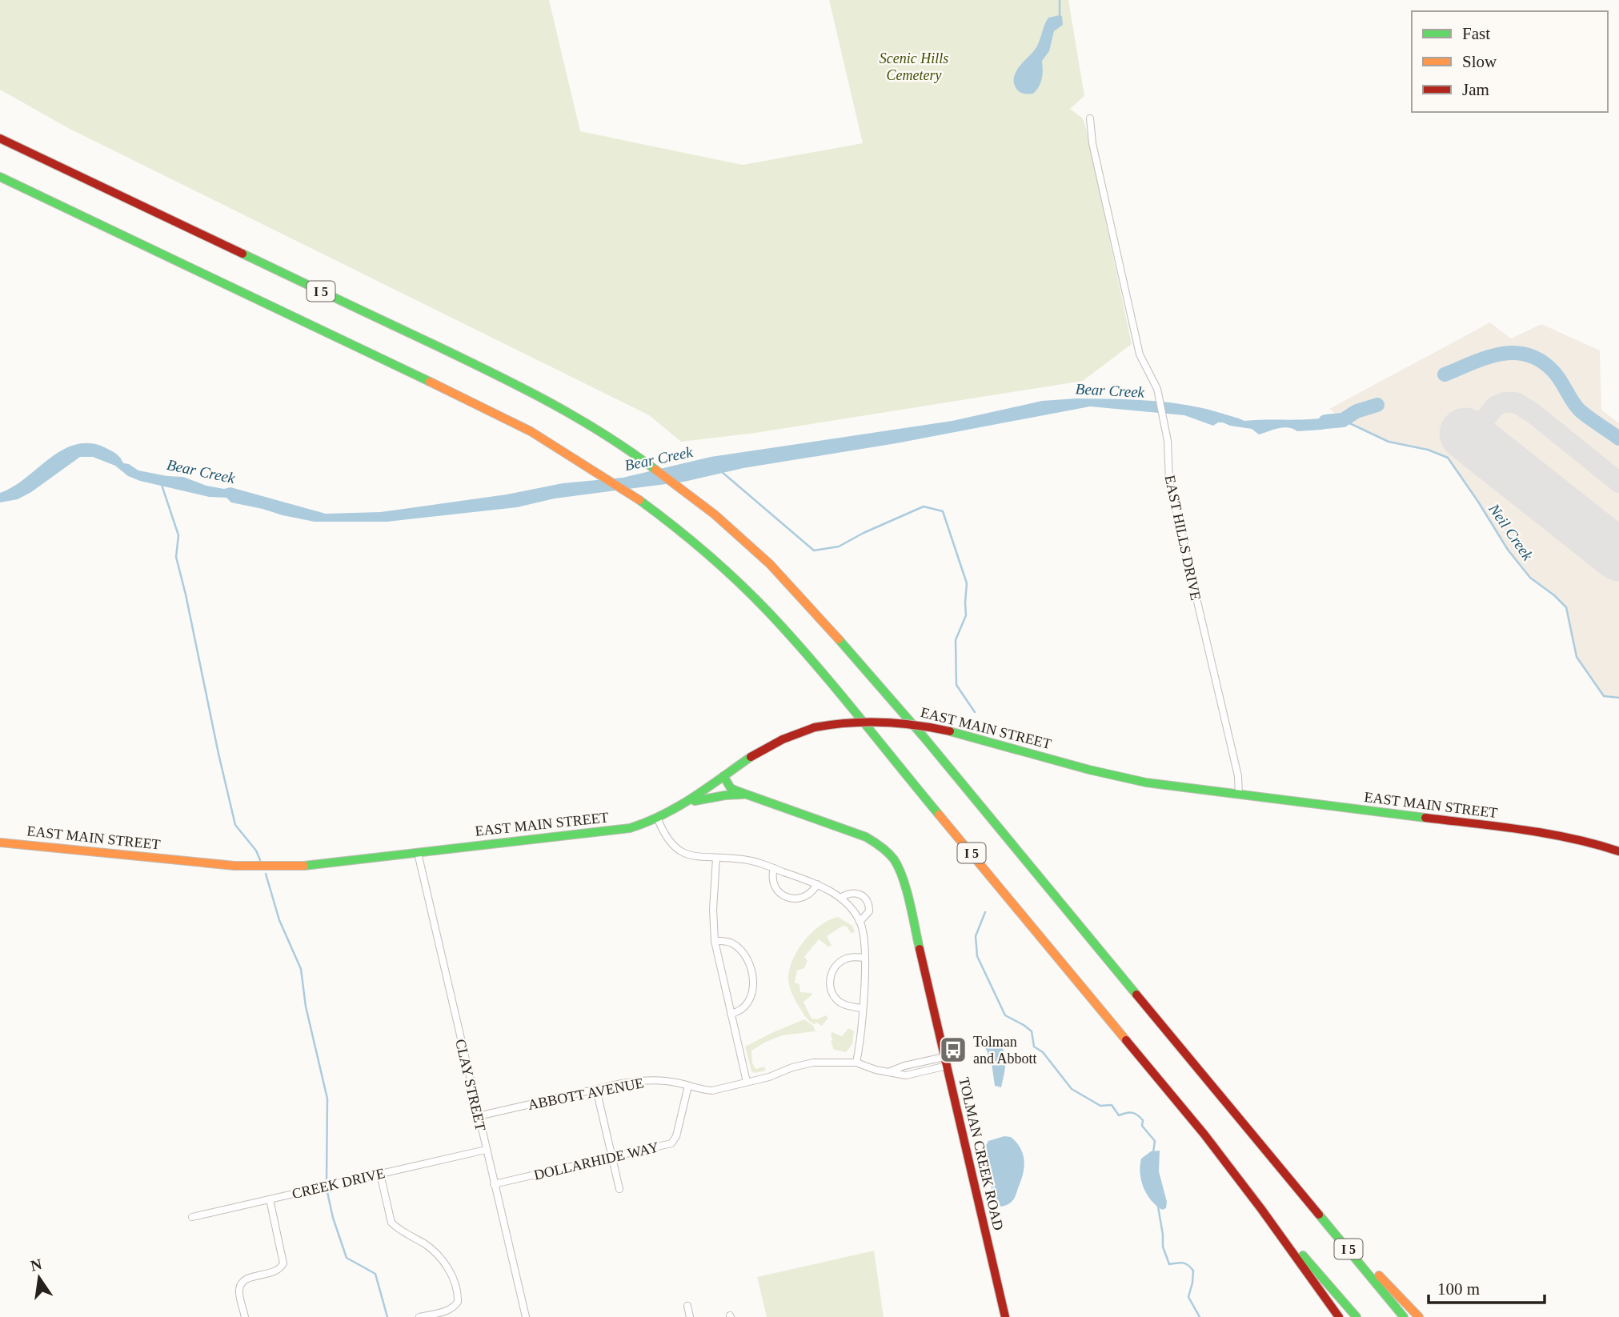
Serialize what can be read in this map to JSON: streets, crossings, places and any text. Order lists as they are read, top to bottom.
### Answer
{
  "streets": {
    "main road": ["I 5", "EAST MAIN STREET", "TOLMAN CREEK ROAD"],
    "street": [
      "EAST HILLS DRIVE",
      "CLAY STREET",
      "ABBOTT AVENUE",
      "DOLLARHIDE WAY",
      "CREEK DRIVE"
    ]
  },
  "crossings": [
    ["EAST HILLS DRIVE", "EAST MAIN STREET"],
    ["EAST MAIN STREET", "CLAY STREET"],
    ["EAST MAIN STREET", "TOLMAN CREEK ROAD"],
    ["CLAY STREET", "ABBOTT AVENUE"],
    ["CLAY STREET", "DOLLARHIDE WAY"],
    ["CLAY STREET", "CREEK DRIVE"],
    ["ABBOTT AVENUE", "TOLMAN CREEK ROAD"],
    ["ABBOTT AVENUE", "DOLLARHIDE WAY"]
  ],
  "water": ["Bear Creek", "Neil Creek"],
  "parks": ["Scenic Hills Cemetery"],
  "places": {
    "bus stop": ["Tolman and Abbott"]
  },
  "legend": ["Fast", "Slow", "Jam"],
  "scale_bar": "100 m",
  "north": "top"
}
